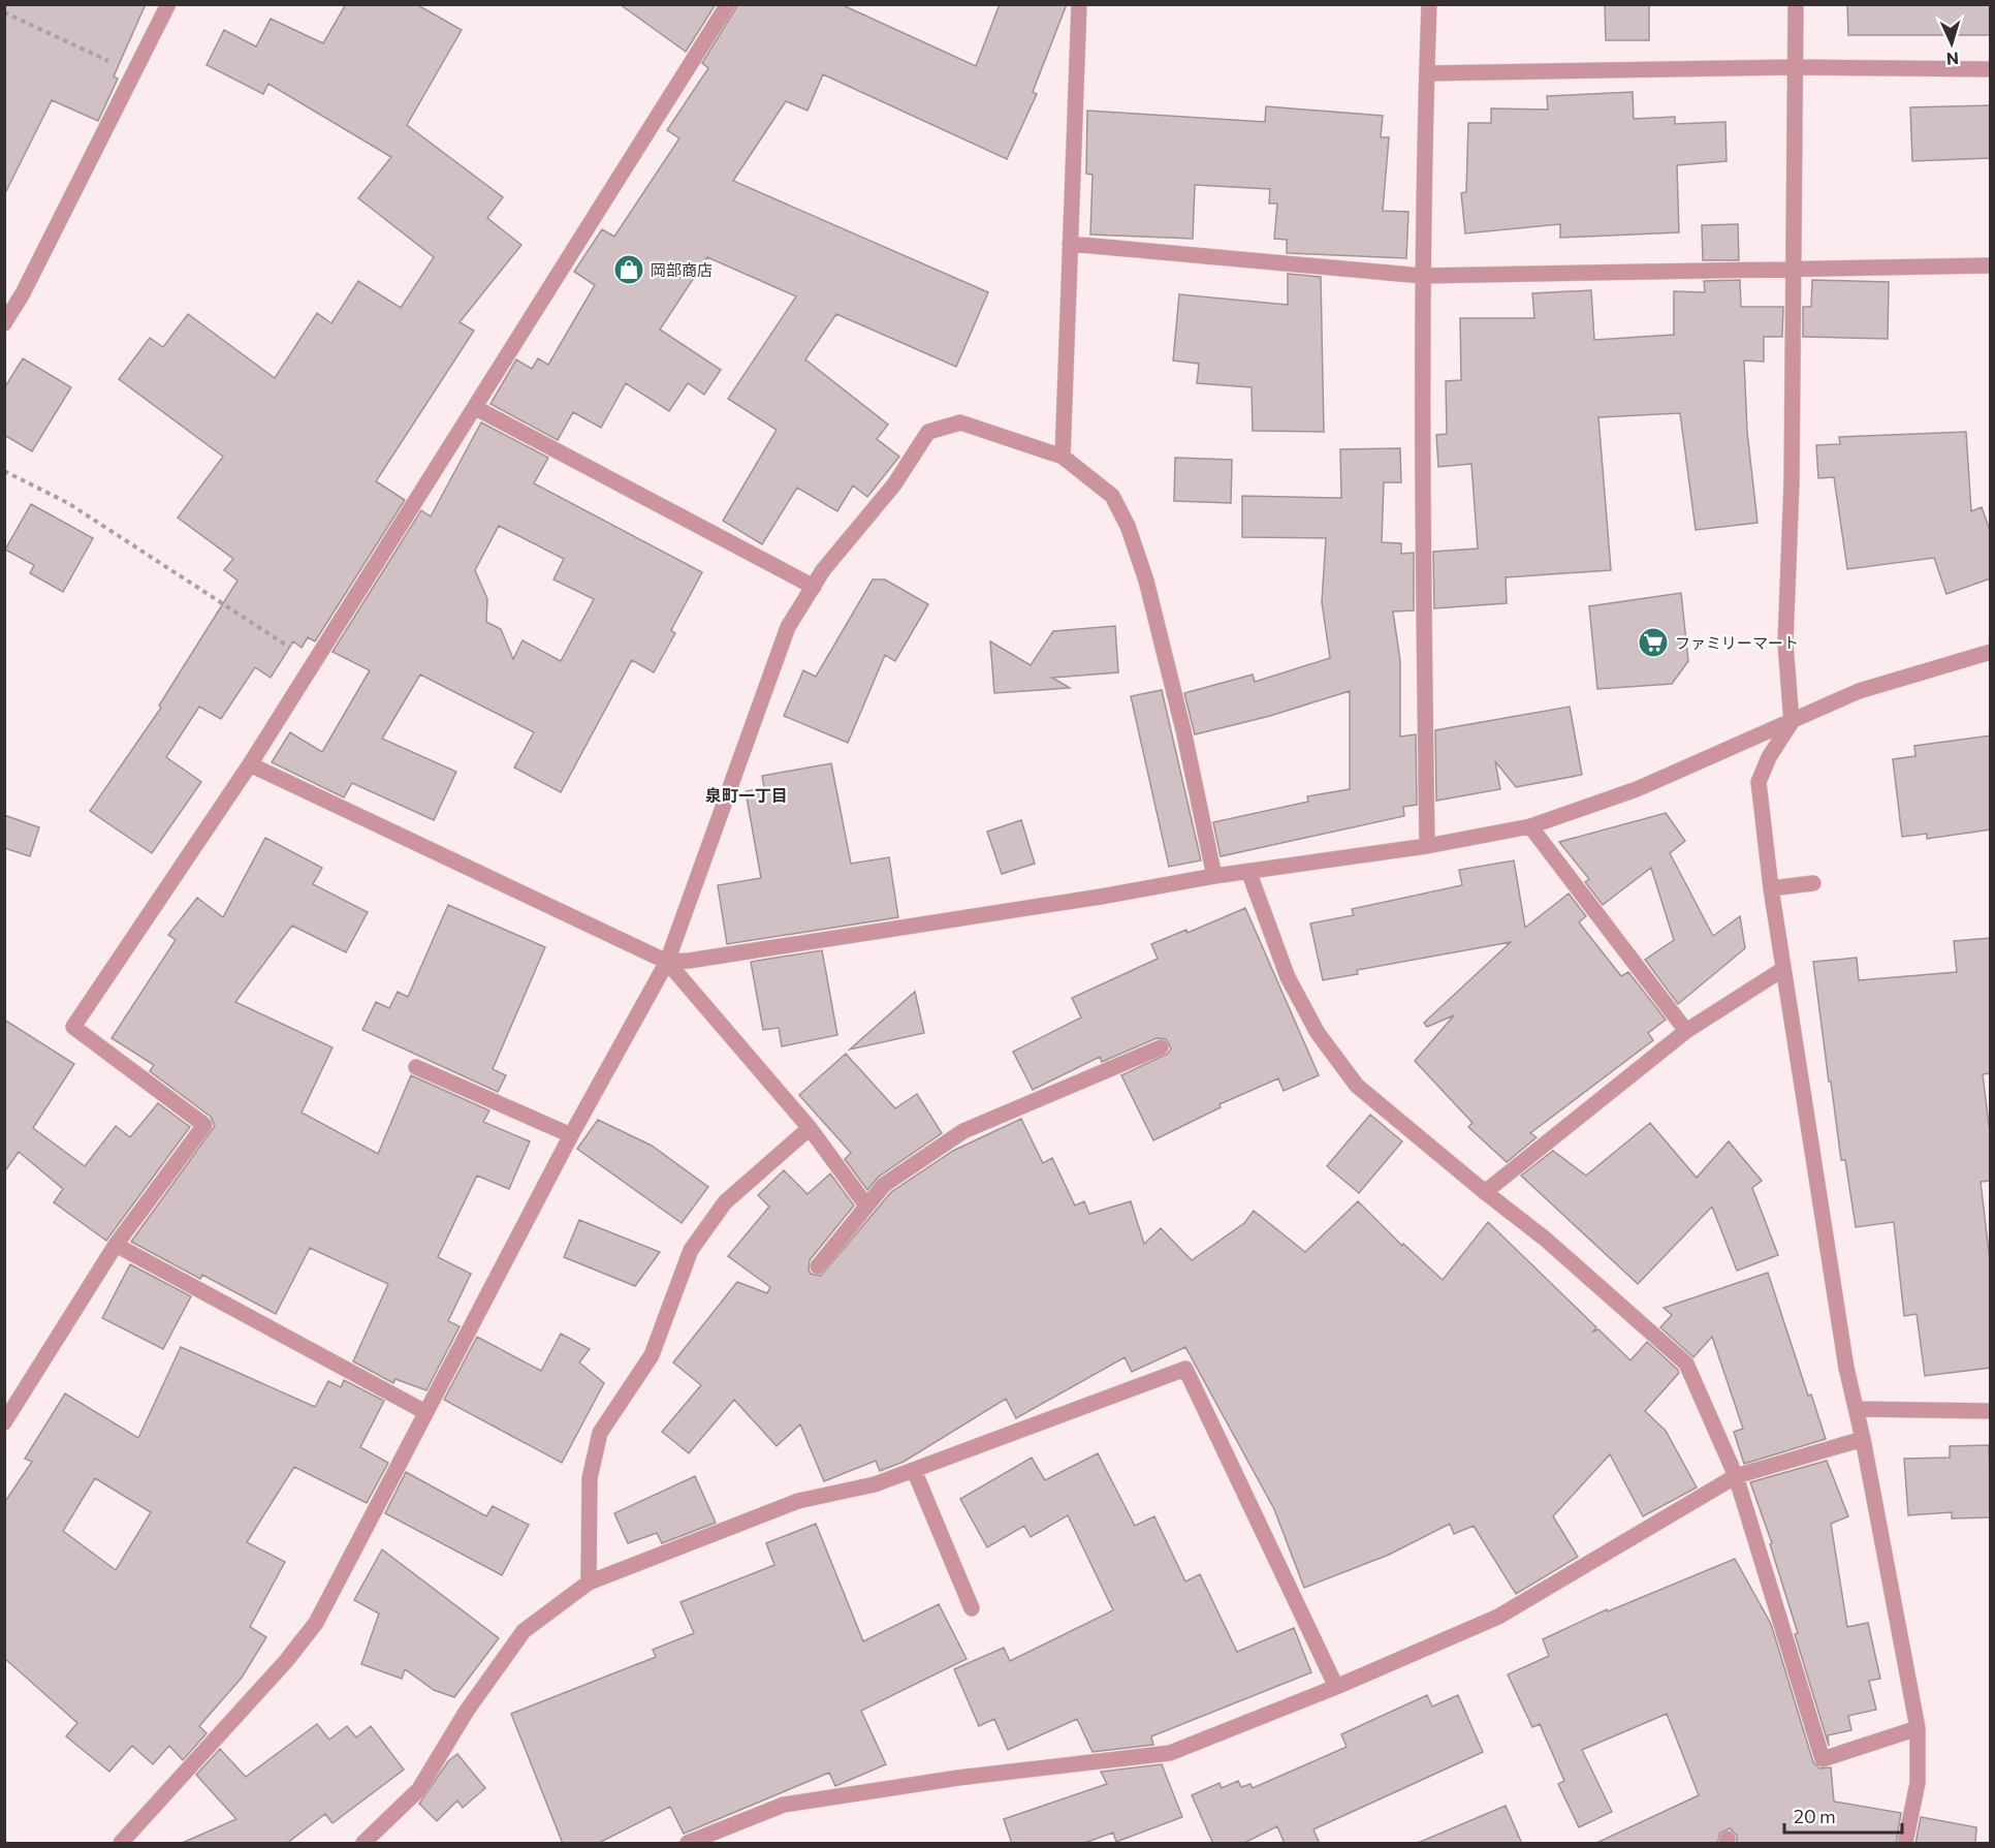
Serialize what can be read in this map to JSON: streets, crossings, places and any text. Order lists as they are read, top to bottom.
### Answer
{
  "districts": ["泉町一丁目"],
  "places": {
    "shop": ["岡部商店"],
    "supermarket": ["ファミリーマート"]
  },
  "scale_bar": "20 m",
  "north": "bottom"
}
